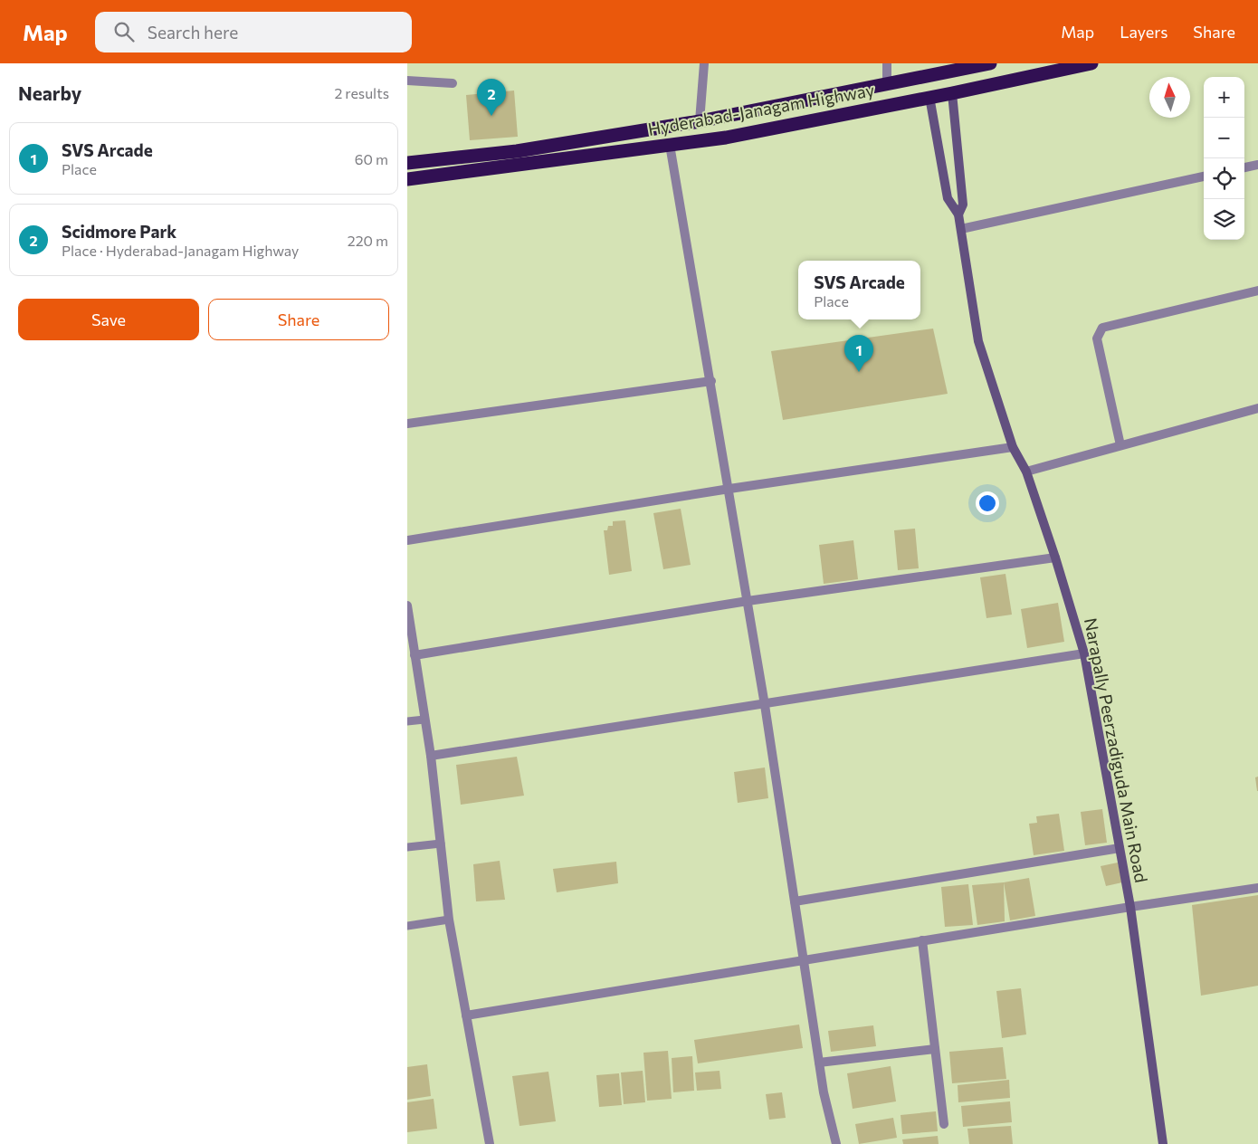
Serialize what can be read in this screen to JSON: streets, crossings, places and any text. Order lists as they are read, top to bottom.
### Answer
{
  "streets": {
    "highway": ["Hyderabad-Janagam Highway"],
    "street": ["Narapally Peerzadiguda Main Road"]
  },
  "crossings": [
    ["Hyderabad-Janagam Highway", "Narapally Peerzadiguda Main Road"]
  ],
  "north": "top",
  "page": {
    "header": "Map",
    "search": "Search here",
    "nav": ["Map", "Layers", "Share"],
    "heading": ["Nearby", "2 results"],
    "map_buttons": ["+", "−"],
    "pins": ["2", "1"],
    "list": [
      {
        "mark": "1",
        "name": "SVS Arcade",
        "note": "Place",
        "value": "60 m"
      },
      {
        "mark": "2",
        "name": "Scidmore Park",
        "note": "Place · Hyderabad-Janagam Highway",
        "value": "220 m"
      }
    ],
    "popup": ["SVS Arcade", "Place"],
    "buttons": ["Save", "Share"]
  }
}
